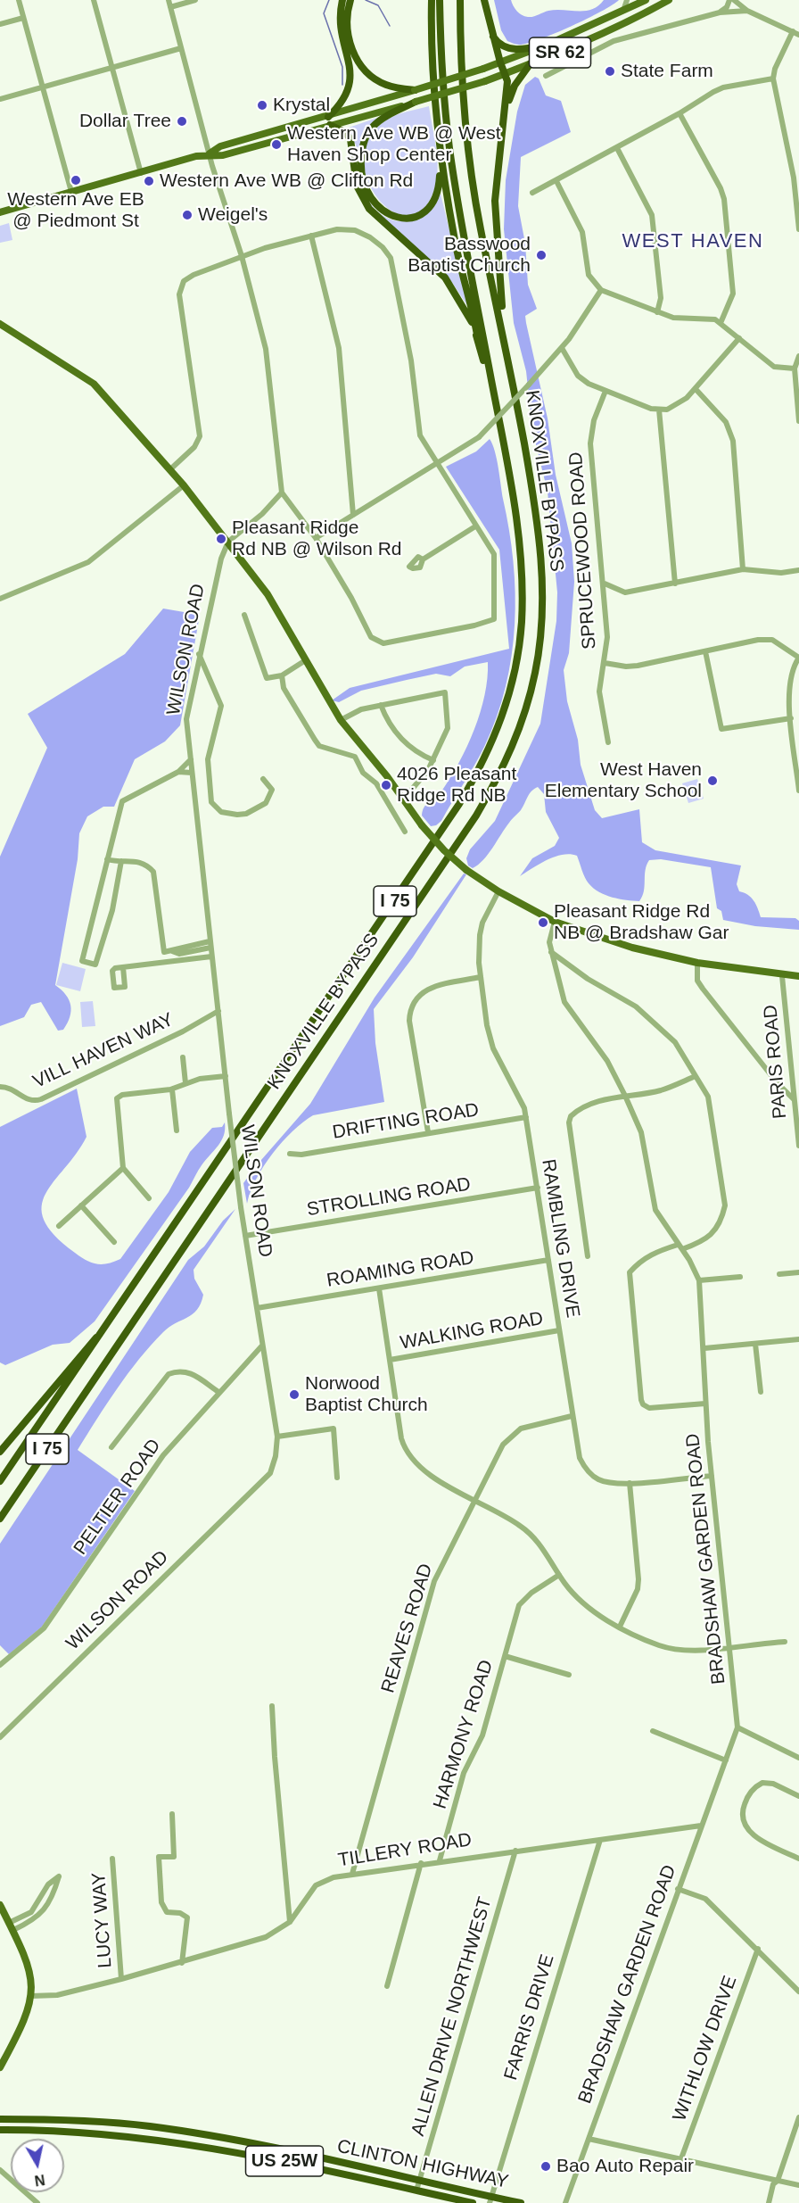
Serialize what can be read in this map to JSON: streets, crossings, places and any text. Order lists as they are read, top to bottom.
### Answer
{
  "streets": {
    "highway": [
      "KNOXVILLE BYPASS",
      "I 75",
      "US 25W",
      "CLINTON HIGHWAY"
    ],
    "main road": ["SR 62"],
    "street": [
      "SPRUCEWOOD ROAD",
      "WILSON ROAD",
      "VILL HAVEN WAY",
      "PARIS ROAD",
      "DRIFTING ROAD",
      "STROLLING ROAD",
      "RAMBLING DRIVE",
      "ROAMING ROAD",
      "WALKING ROAD",
      "PELTIER ROAD",
      "BRADSHAW GARDEN ROAD",
      "REAVES ROAD",
      "HARMONY ROAD",
      "TILLERY ROAD",
      "LUCY WAY",
      "ALLEN DRIVE NORTHWEST",
      "FARRIS DRIVE",
      "WITHLOW DRIVE"
    ]
  },
  "crossings": [
    ["WILSON ROAD", "VILL HAVEN WAY"],
    ["WILSON ROAD", "STROLLING ROAD"],
    ["WILSON ROAD", "ROAMING ROAD"],
    ["WILSON ROAD", "PELTIER ROAD"],
    ["DRIFTING ROAD", "RAMBLING DRIVE"],
    ["STROLLING ROAD", "RAMBLING DRIVE"],
    ["RAMBLING DRIVE", "ROAMING ROAD"],
    ["RAMBLING DRIVE", "WALKING ROAD"],
    ["RAMBLING DRIVE", "BRADSHAW GARDEN ROAD"],
    ["RAMBLING DRIVE", "REAVES ROAD"],
    ["BRADSHAW GARDEN ROAD", "TILLERY ROAD"],
    ["REAVES ROAD", "TILLERY ROAD"],
    ["HARMONY ROAD", "TILLERY ROAD"],
    ["TILLERY ROAD", "LUCY WAY"],
    ["TILLERY ROAD", "ALLEN DRIVE NORTHWEST"],
    ["TILLERY ROAD", "FARRIS DRIVE"],
    ["ALLEN DRIVE NORTHWEST", "CLINTON HIGHWAY"],
    ["FARRIS DRIVE", "CLINTON HIGHWAY"]
  ],
  "districts": ["WEST HAVEN"],
  "places": [
    "State Farm",
    "Krystal",
    "Dollar Tree",
    "Western Ave WB @ West Haven Shop Center",
    "Western Ave EB @ Piedmont St",
    "Western Ave WB @ Clifton Rd",
    "Weigel's",
    "Basswood Baptist Church",
    "Pleasant Ridge Rd NB @ Wilson Rd",
    "West Haven Elementary School",
    "4026 Pleasant Ridge Rd NB",
    "Pleasant Ridge Rd NB @ Bradshaw Gar",
    "Norwood Baptist Church",
    "Bao Auto Repair"
  ],
  "north": "bottom"
}
